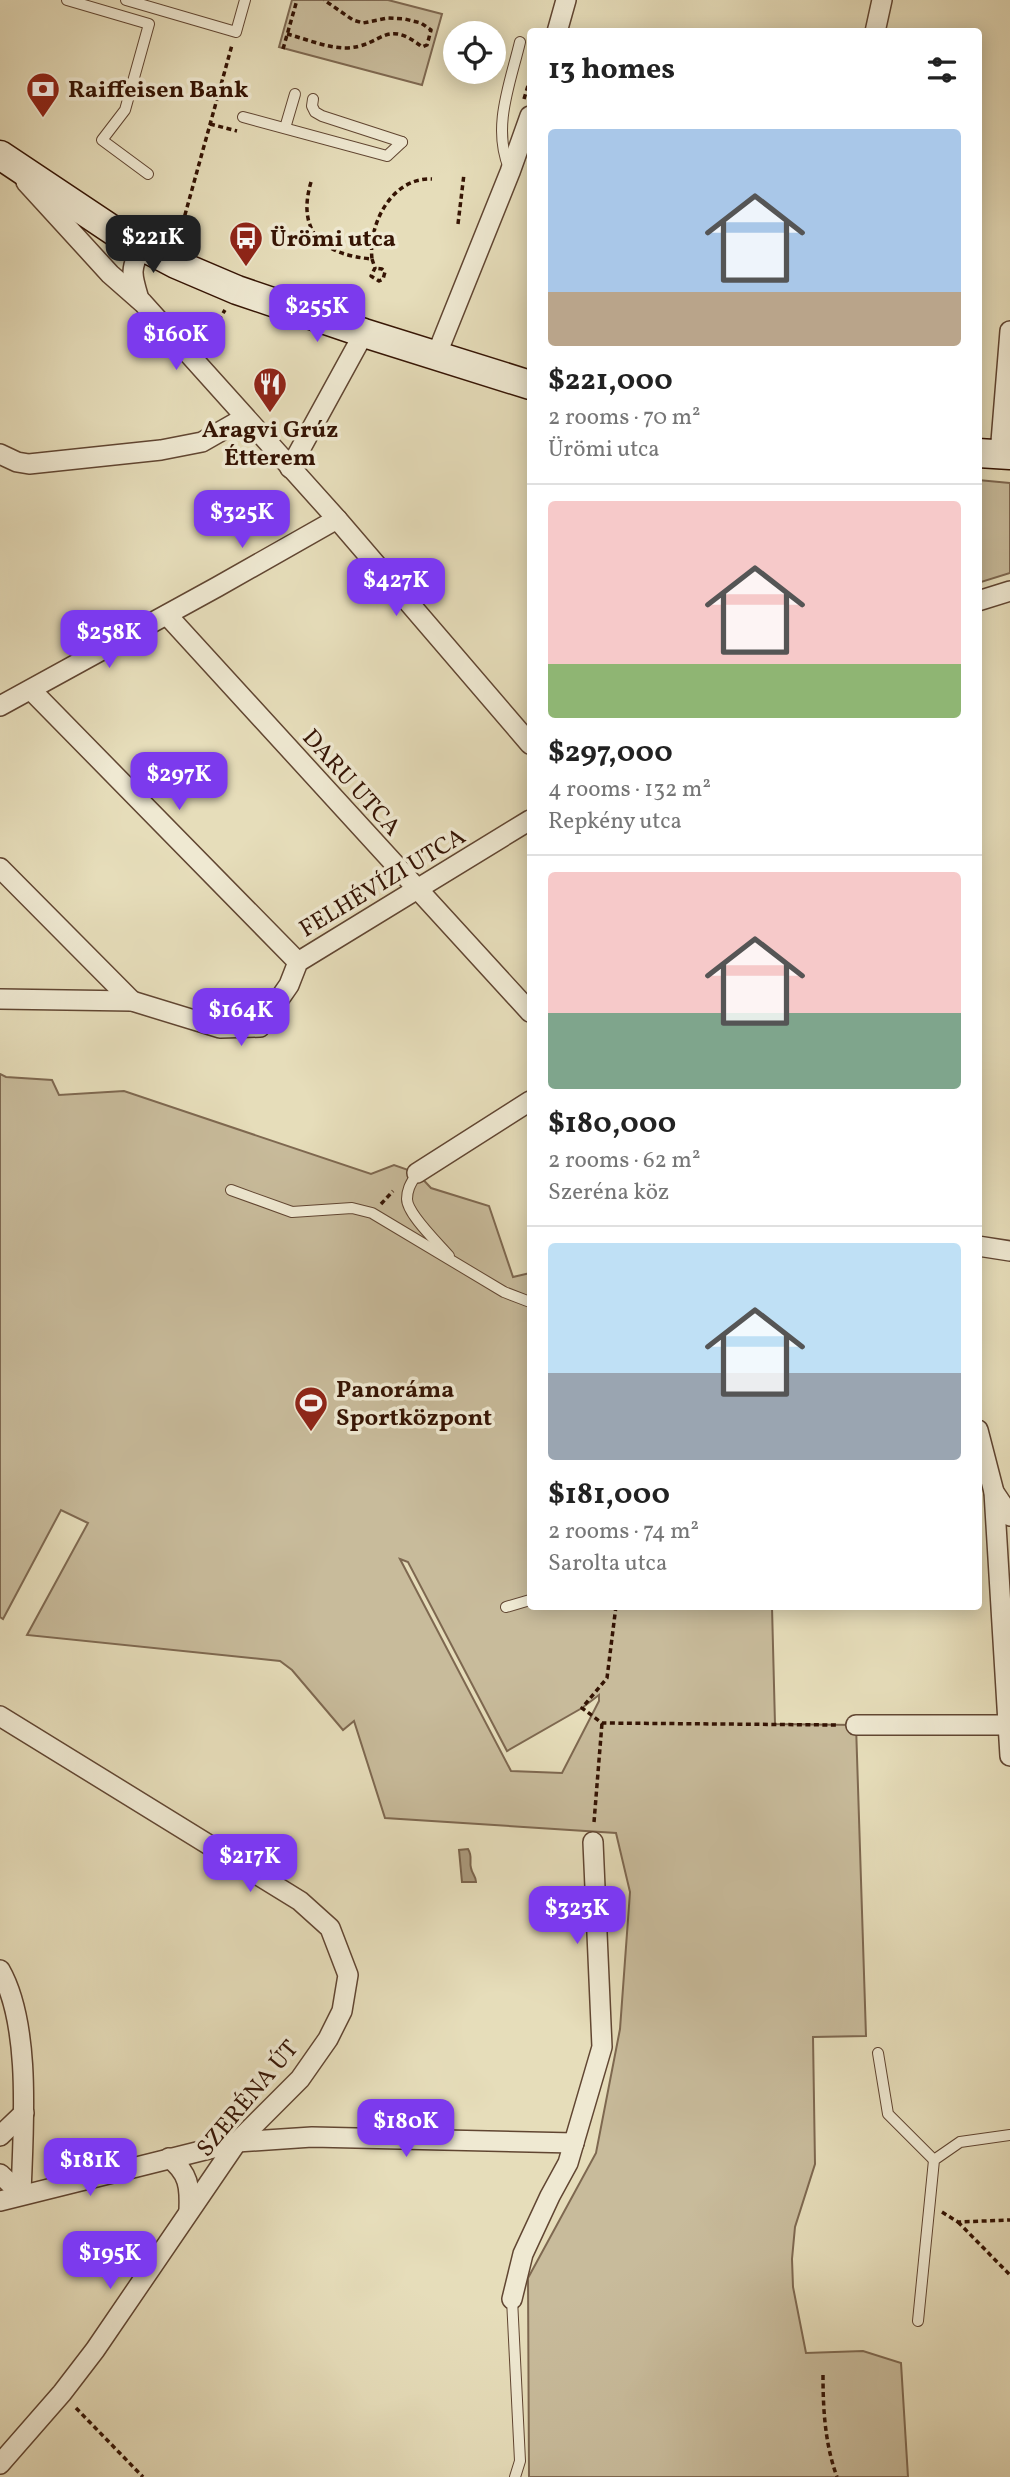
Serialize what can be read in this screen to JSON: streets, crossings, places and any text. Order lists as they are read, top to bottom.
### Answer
{
  "streets": {
    "street": ["DARU UTCA", "FELHÉVÍZI UTCA", "SZERÉNA ÚT"]
  },
  "crossings": [
    ["DARU UTCA", "FELHÉVÍZI UTCA"]
  ],
  "places": {
    "bank": ["Raiffeisen Bank"],
    "bus stop": ["Ürömi utca"],
    "restaurant": ["Aragvi Grúz Étterem"],
    "sports": ["Panoráma Sportközpont"]
  },
  "page": {
    "heading": "13 homes",
    "list": [
      {
        "name": "$221,000",
        "note": "2 rooms · 70 m² · Ürömi utca"
      },
      {
        "name": "$297,000",
        "note": "4 rooms · 132 m² · Repkény utca"
      },
      {
        "name": "$180,000",
        "note": "2 rooms · 62 m² · Szeréna köz"
      },
      {
        "name": "$181,000",
        "note": "2 rooms · 74 m² · Sarolta utca"
      }
    ],
    "price": [
      "$221K",
      "$255K",
      "$160K",
      "$325K",
      "$427K",
      "$258K",
      "$297K",
      "$164K",
      "$217K",
      "$323K",
      "$180K",
      "$181K",
      "$195K"
    ]
  }
}
